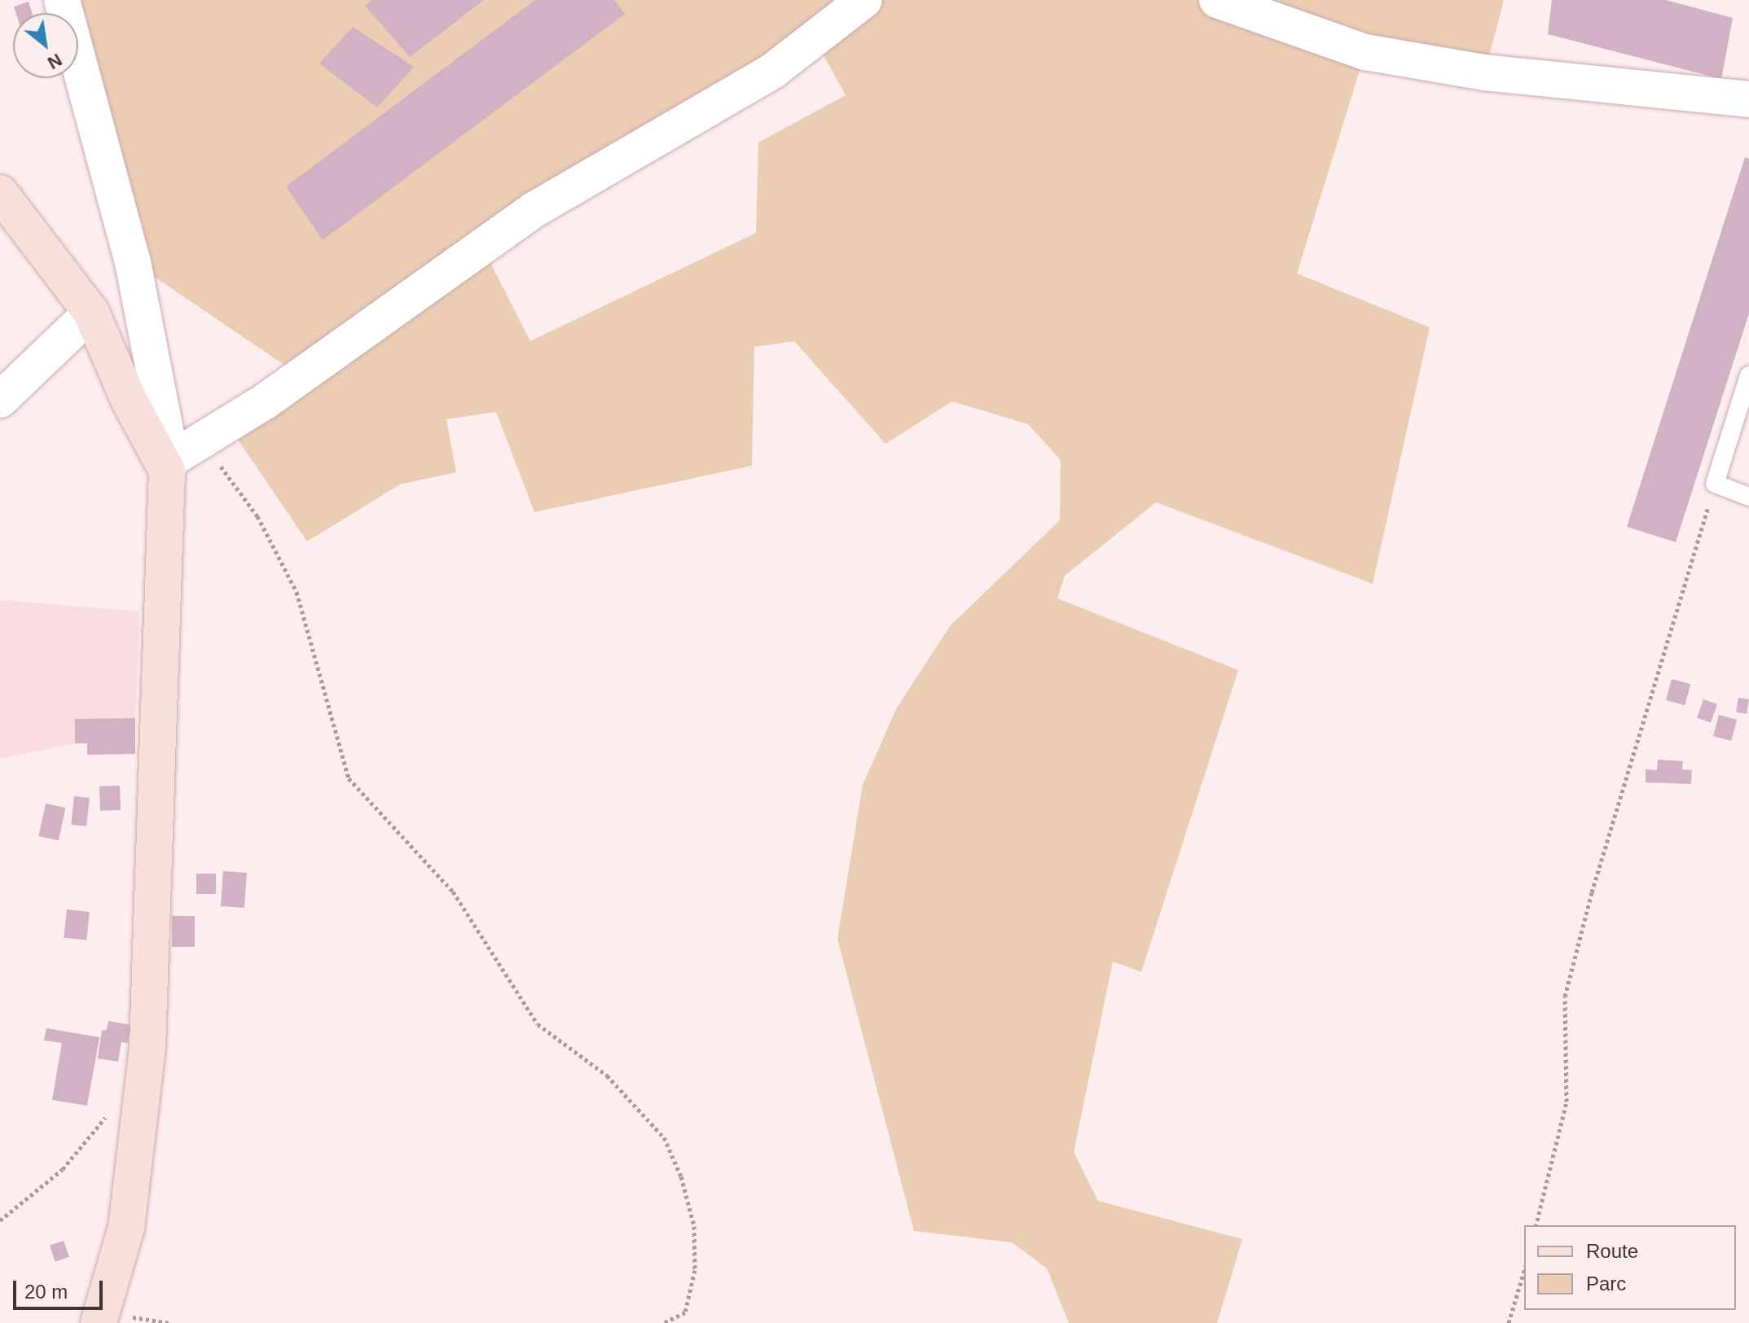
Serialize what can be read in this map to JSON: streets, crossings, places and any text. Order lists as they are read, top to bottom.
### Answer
{
  "legend": ["Route", "Parc"],
  "scale_bar": "20 m",
  "north": "bottom right"
}
